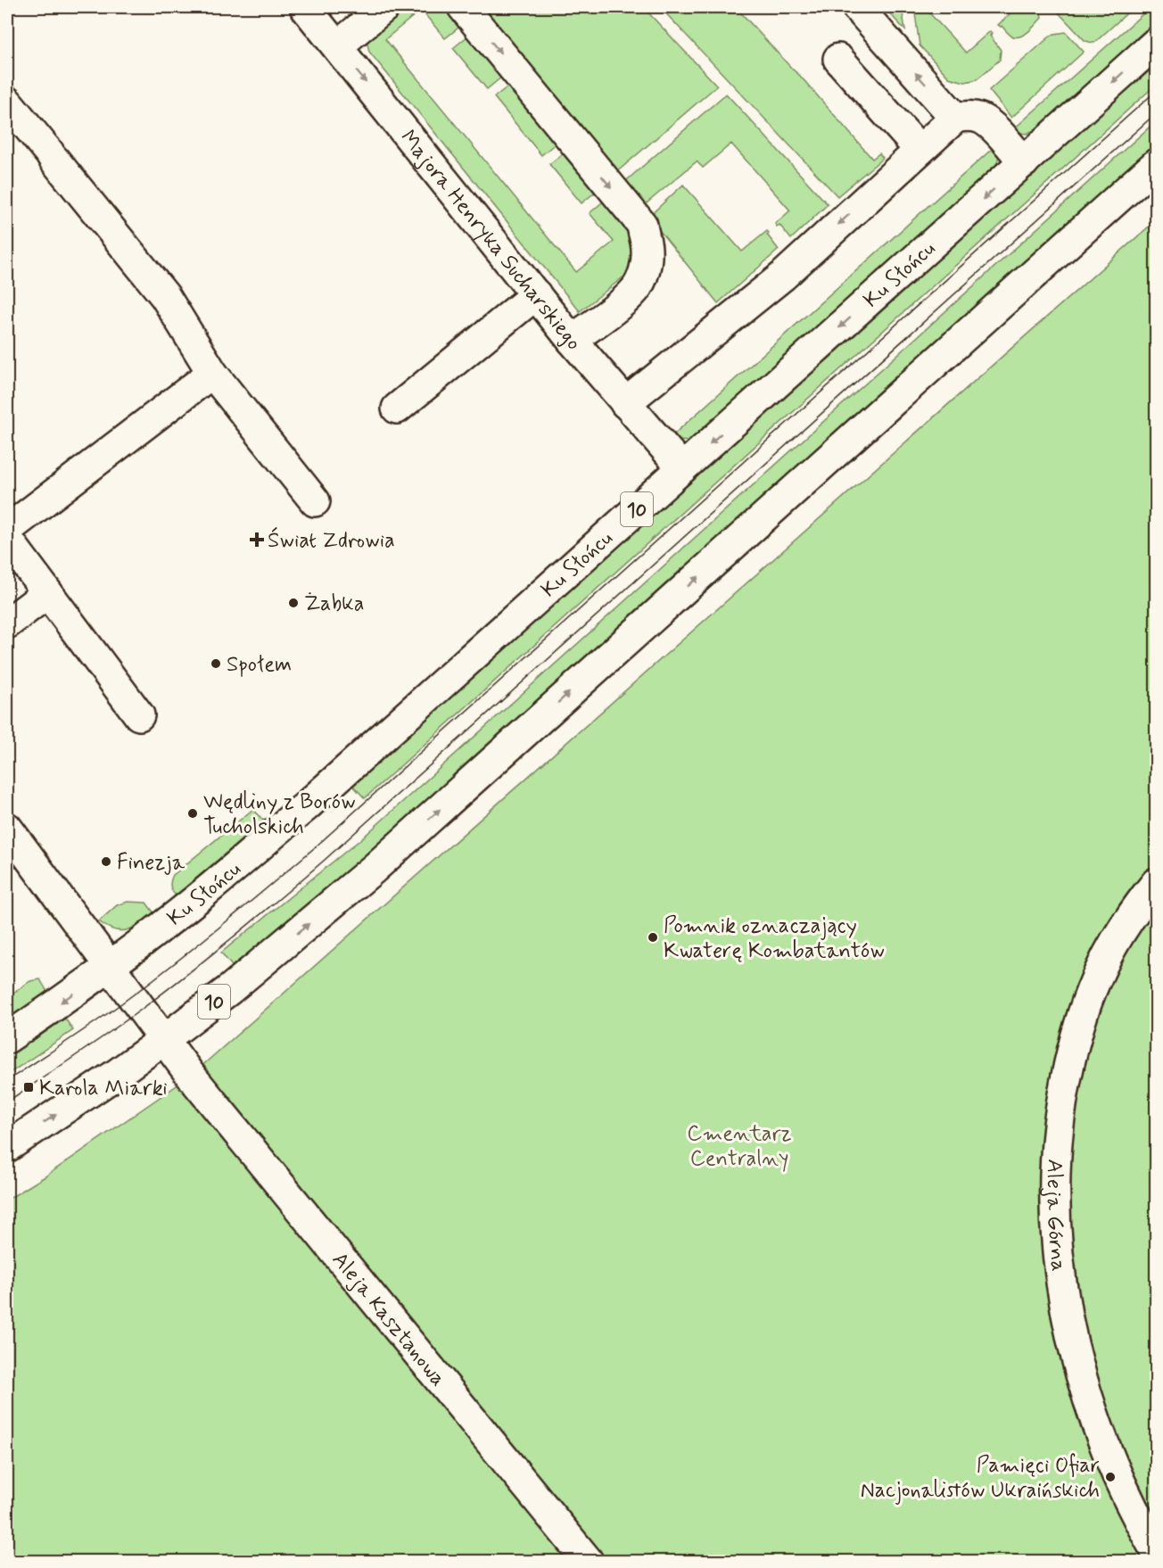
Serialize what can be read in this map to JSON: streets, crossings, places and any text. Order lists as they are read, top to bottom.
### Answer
{
  "streets": {
    "street": [
      "Majora Henryka Sucharskiego",
      "Ku Słońcu",
      "10",
      "Aleja Górna",
      "Aleja Kasztanowa"
    ]
  },
  "crossings": [
    ["Majora Henryka Sucharskiego", "Ku Słońcu"],
    ["10", "Aleja Kasztanowa"]
  ],
  "one_way": ["Majora Henryka Sucharskiego"],
  "parks": ["Cmentarz Centralny"],
  "places": {
    "health": ["Świat Zdrowia"],
    "other": [
      "Żabka",
      "Społem",
      "Wędliny z Borów Tucholskich",
      "Finezja",
      "Pomnik oznaczający Kwaterę Kombatantów",
      "Pamięci Ofiar Nacjonalistów Ukraińskich"
    ],
    "transit": ["Karola Miarki"]
  }
}
